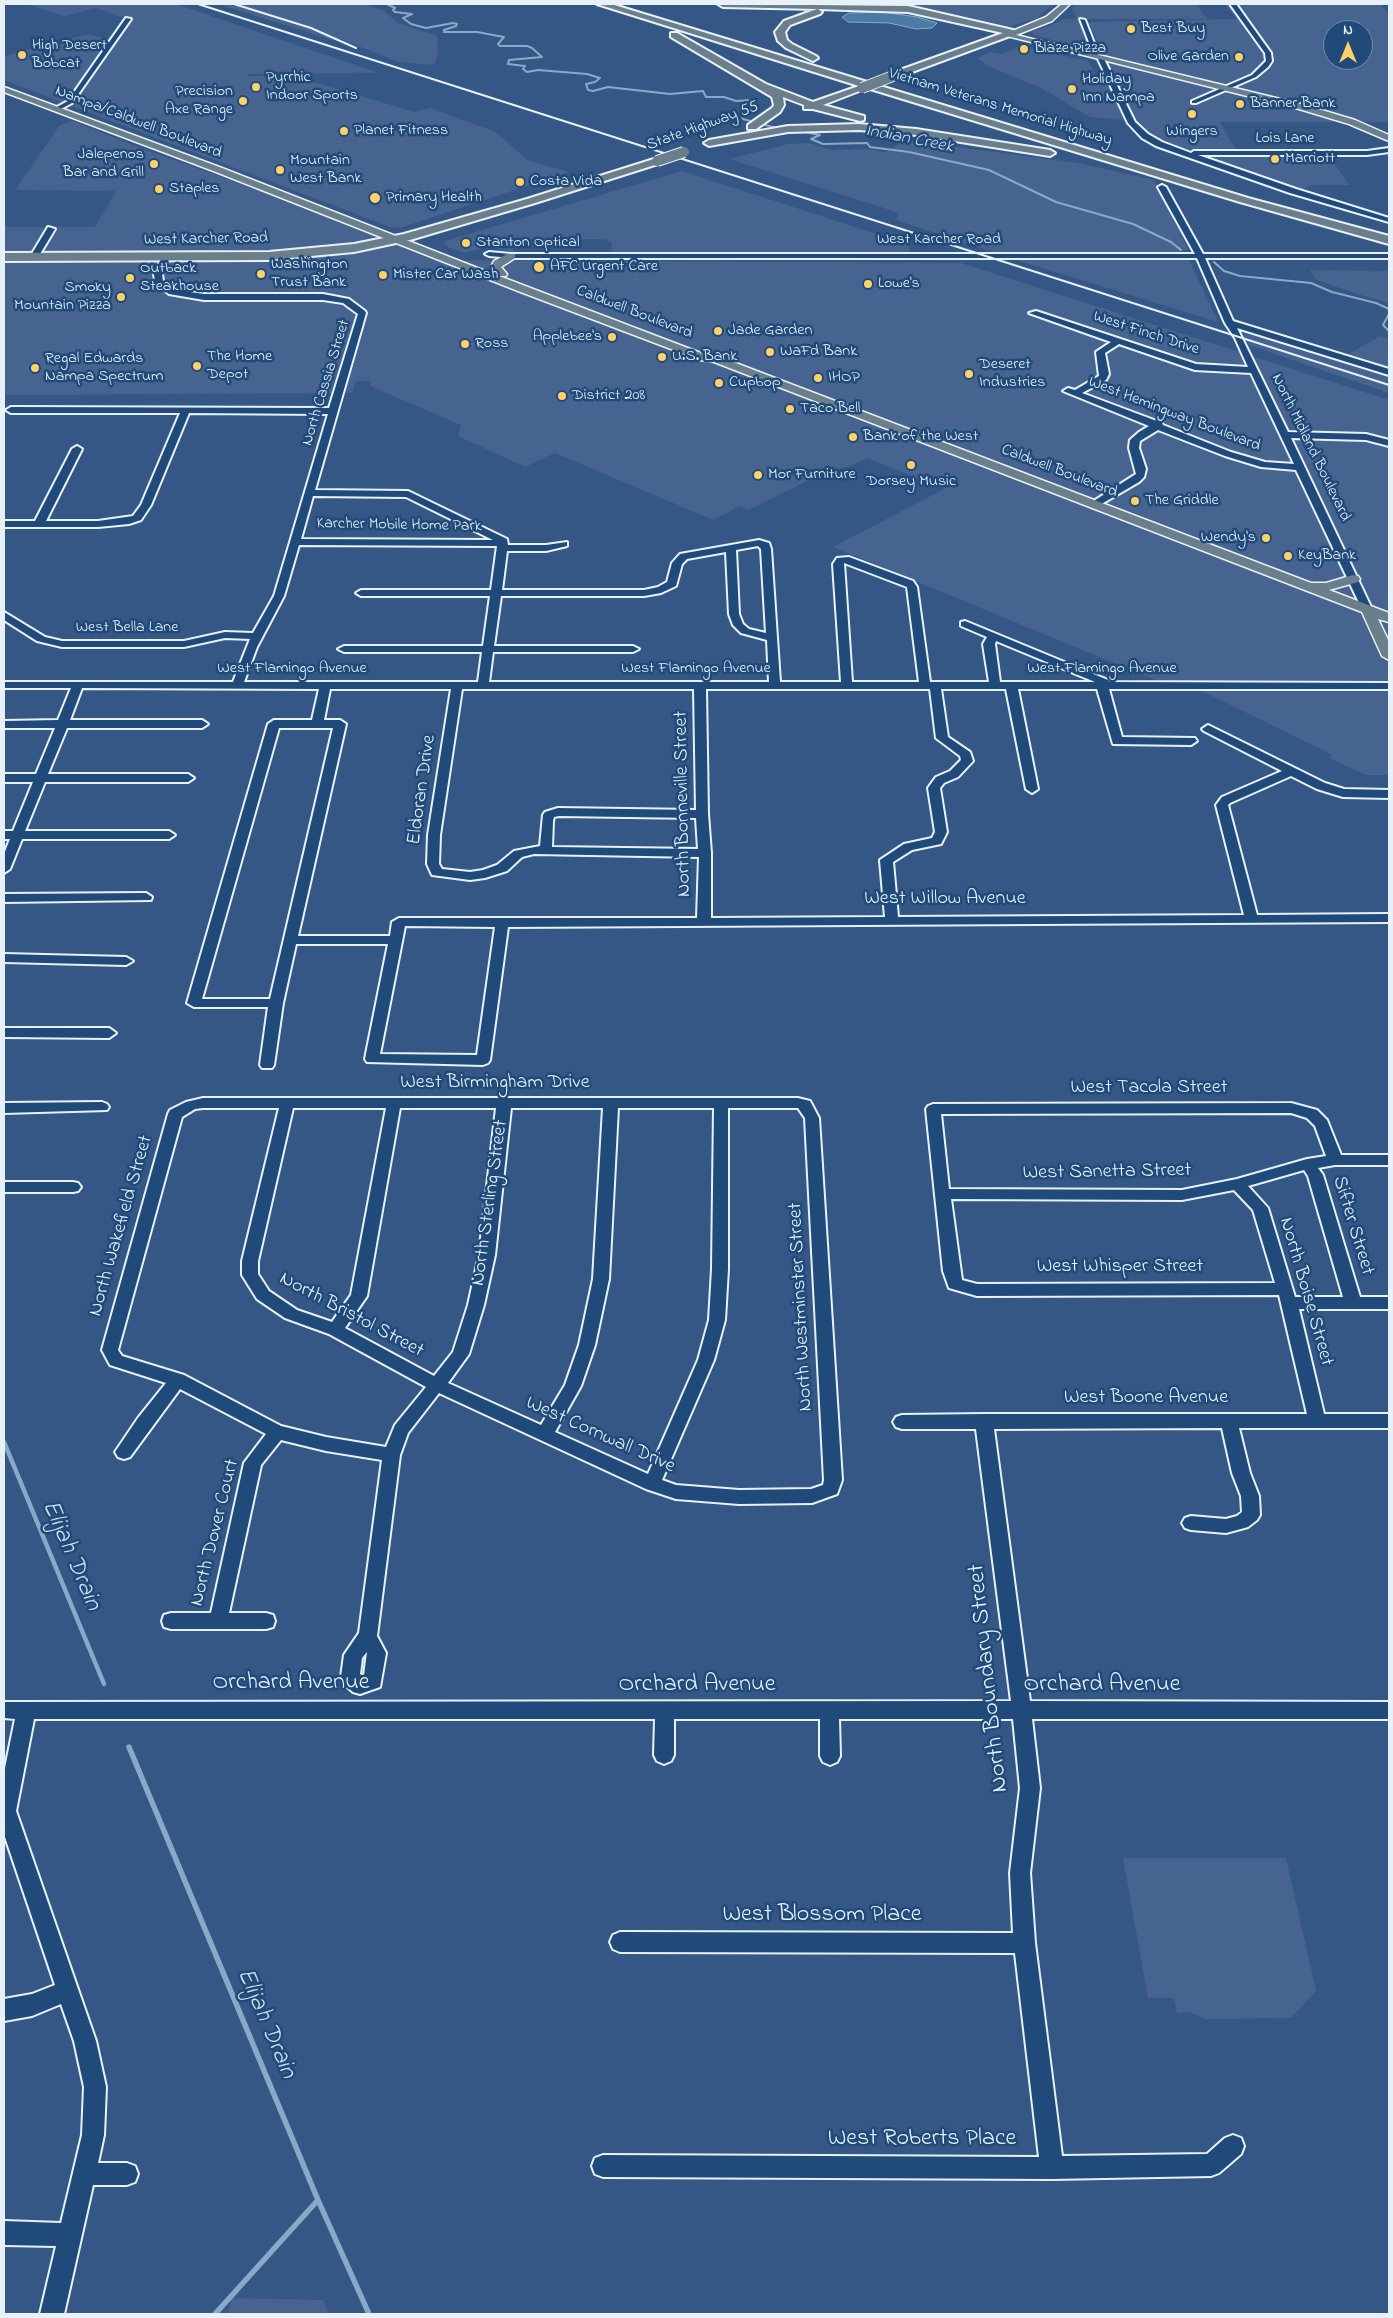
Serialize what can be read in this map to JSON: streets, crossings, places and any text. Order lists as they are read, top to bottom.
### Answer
{
  "streets": {
    "highway": ["Vietnam Veterans Memorial Highway", "State Highway 55", "West Karcher Road"],
    "main road": ["Nampa/Caldwell Boulevard", "Caldwell Boulevard", "North Midland Boulevard"],
    "street": [
      "Lois Lane",
      "West Finch Drive",
      "North Cassia Street",
      "West Hemingway Boulevard",
      "Karcher Mobile Home Park",
      "West Bella Lane",
      "West Flamingo Avenue",
      "Eldoran Drive",
      "North Bonneville Street",
      "West Willow Avenue",
      "West Birmingham Drive",
      "West Tacola Street",
      "West Sanetta Street",
      "North Sterling Street",
      "North Wakefield Street",
      "Sifter Street",
      "West Whisper Street",
      "North Boise Street",
      "North Westminster Street",
      "North Bristol Street",
      "West Boone Avenue",
      "West Cornwall Drive",
      "North Dover Court",
      "North Boundary Street",
      "Orchard Avenue",
      "West Blossom Place",
      "West Roberts Place"
    ]
  },
  "crossings": [
    ["Nampa/Caldwell Boulevard", "Caldwell Boulevard"],
    ["State Highway 55", "West Karcher Road"],
    ["State Highway 55", "Caldwell Boulevard"],
    ["West Karcher Road", "Caldwell Boulevard"],
    ["West Karcher Road", "North Cassia Street"],
    ["West Karcher Road", "North Midland Boulevard"],
    ["Caldwell Boulevard", "North Midland Boulevard"],
    ["West Finch Drive", "West Hemingway Boulevard"],
    ["West Finch Drive", "North Midland Boulevard"],
    ["North Cassia Street", "Karcher Mobile Home Park"],
    ["North Cassia Street", "West Bella Lane"],
    ["North Cassia Street", "West Flamingo Avenue"],
    ["West Hemingway Boulevard", "North Midland Boulevard"],
    ["Karcher Mobile Home Park", "West Flamingo Avenue"],
    ["West Flamingo Avenue", "Eldoran Drive"],
    ["West Flamingo Avenue", "North Bonneville Street"],
    ["North Bonneville Street", "West Willow Avenue"],
    ["West Birmingham Drive", "North Sterling Street"],
    ["West Birmingham Drive", "North Wakefield Street"],
    ["West Birmingham Drive", "North Westminster Street"],
    ["West Birmingham Drive", "North Bristol Street"],
    ["West Tacola Street", "West Sanetta Street"],
    ["West Tacola Street", "West Whisper Street"],
    ["West Sanetta Street", "Sifter Street"],
    ["West Sanetta Street", "West Whisper Street"],
    ["West Sanetta Street", "North Boise Street"],
    ["North Sterling Street", "North Bristol Street"],
    ["North Sterling Street", "West Cornwall Drive"],
    ["North Sterling Street", "Orchard Avenue"],
    ["Sifter Street", "West Whisper Street"],
    ["West Whisper Street", "North Boise Street"],
    ["North Boise Street", "West Boone Avenue"],
    ["North Westminster Street", "West Cornwall Drive"],
    ["North Bristol Street", "West Cornwall Drive"],
    ["West Boone Avenue", "North Boundary Street"],
    ["North Boundary Street", "Orchard Avenue"],
    ["North Boundary Street", "West Blossom Place"],
    ["North Boundary Street", "West Roberts Place"]
  ],
  "water": ["Indian Creek", "Elijah Drain"],
  "places": [
    "Best Buy",
    "Blaze Pizza",
    "High Desert Bobcat",
    "Olive Garden",
    "Pyrrhic Indoor Sports",
    "Holiday Inn Nampa",
    "Precision Axe Range",
    "Banner Bank",
    "Wingers",
    "Planet Fitness",
    "Marriott",
    "Jalepenos Bar and Grill",
    "Mountain West Bank",
    "Costa Vida",
    "Staples",
    "Primary Health",
    "Stanton Optical",
    "AFC Urgent Care",
    "Washington Trust Bank",
    "Mister Car Wash",
    "Outback Steakhouse",
    "Lowe's",
    "Smoky Mountain Pizza",
    "Jade Garden",
    "Applebee's",
    "Ross",
    "WaFd Bank",
    "U.S. Bank",
    "The Home Depot",
    "Regal Edwards Nampa Spectrum",
    "Deseret Industries",
    "IHOP",
    "Cupbop",
    "District 208",
    "Taco Bell",
    "Bank of the West",
    "Dorsey Music",
    "Mor Furniture",
    "The Griddle",
    "Wendy's",
    "KeyBank"
  ],
  "north": "top"
}
